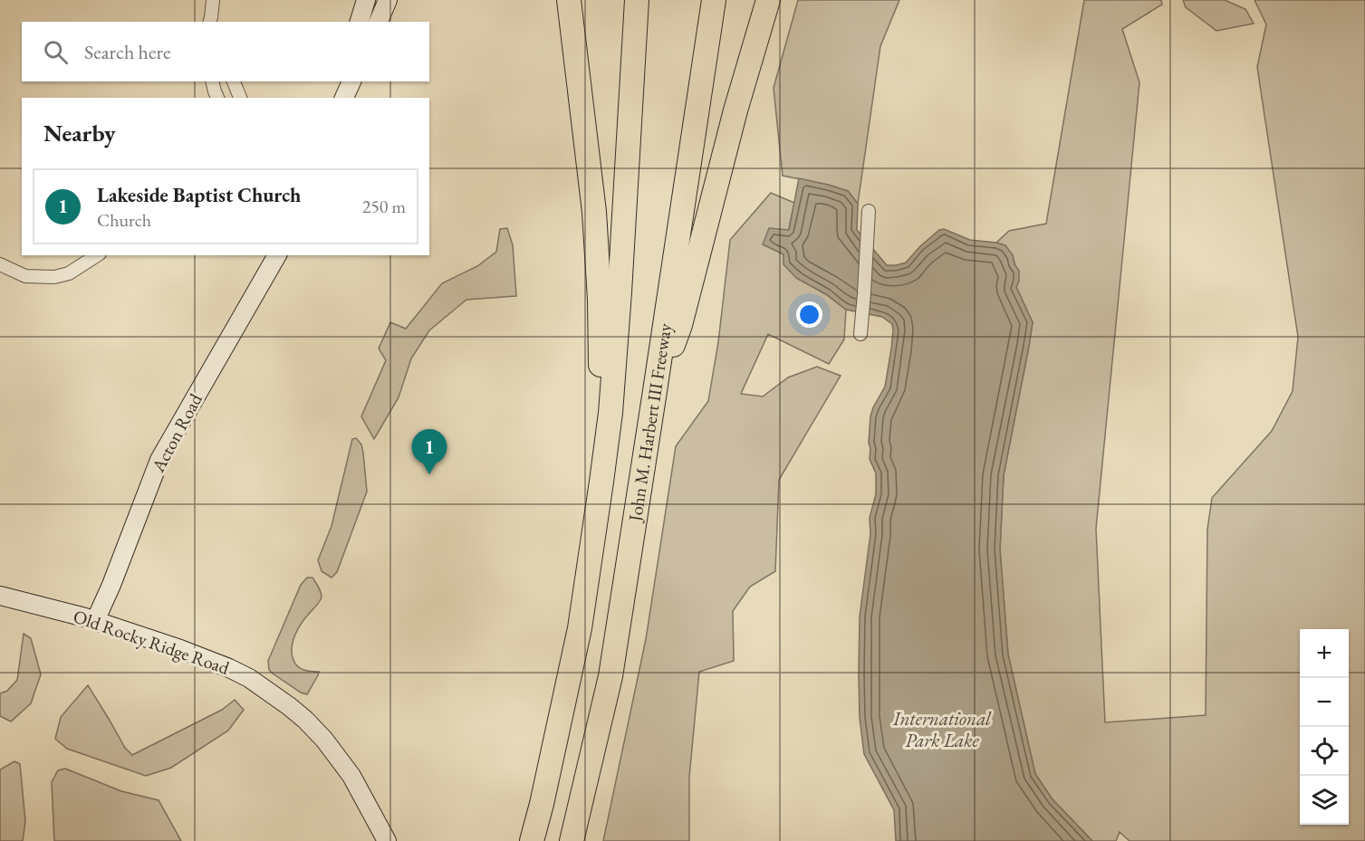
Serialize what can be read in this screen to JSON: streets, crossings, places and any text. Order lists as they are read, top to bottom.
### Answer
{
  "streets": {
    "highway": ["John M. Harbert III Freeway"],
    "street": ["Acton Road", "Old Rocky Ridge Road"]
  },
  "crossings": [
    ["Acton Road", "Old Rocky Ridge Road"]
  ],
  "water": ["International Park Lake"],
  "page": {
    "search": "Search here",
    "heading": "Nearby",
    "list": [
      {
        "mark": "1",
        "name": "Lakeside Baptist Church",
        "note": "Church",
        "value": "250 m"
      }
    ],
    "pins": "1",
    "map_buttons": ["+", "−"]
  }
}
